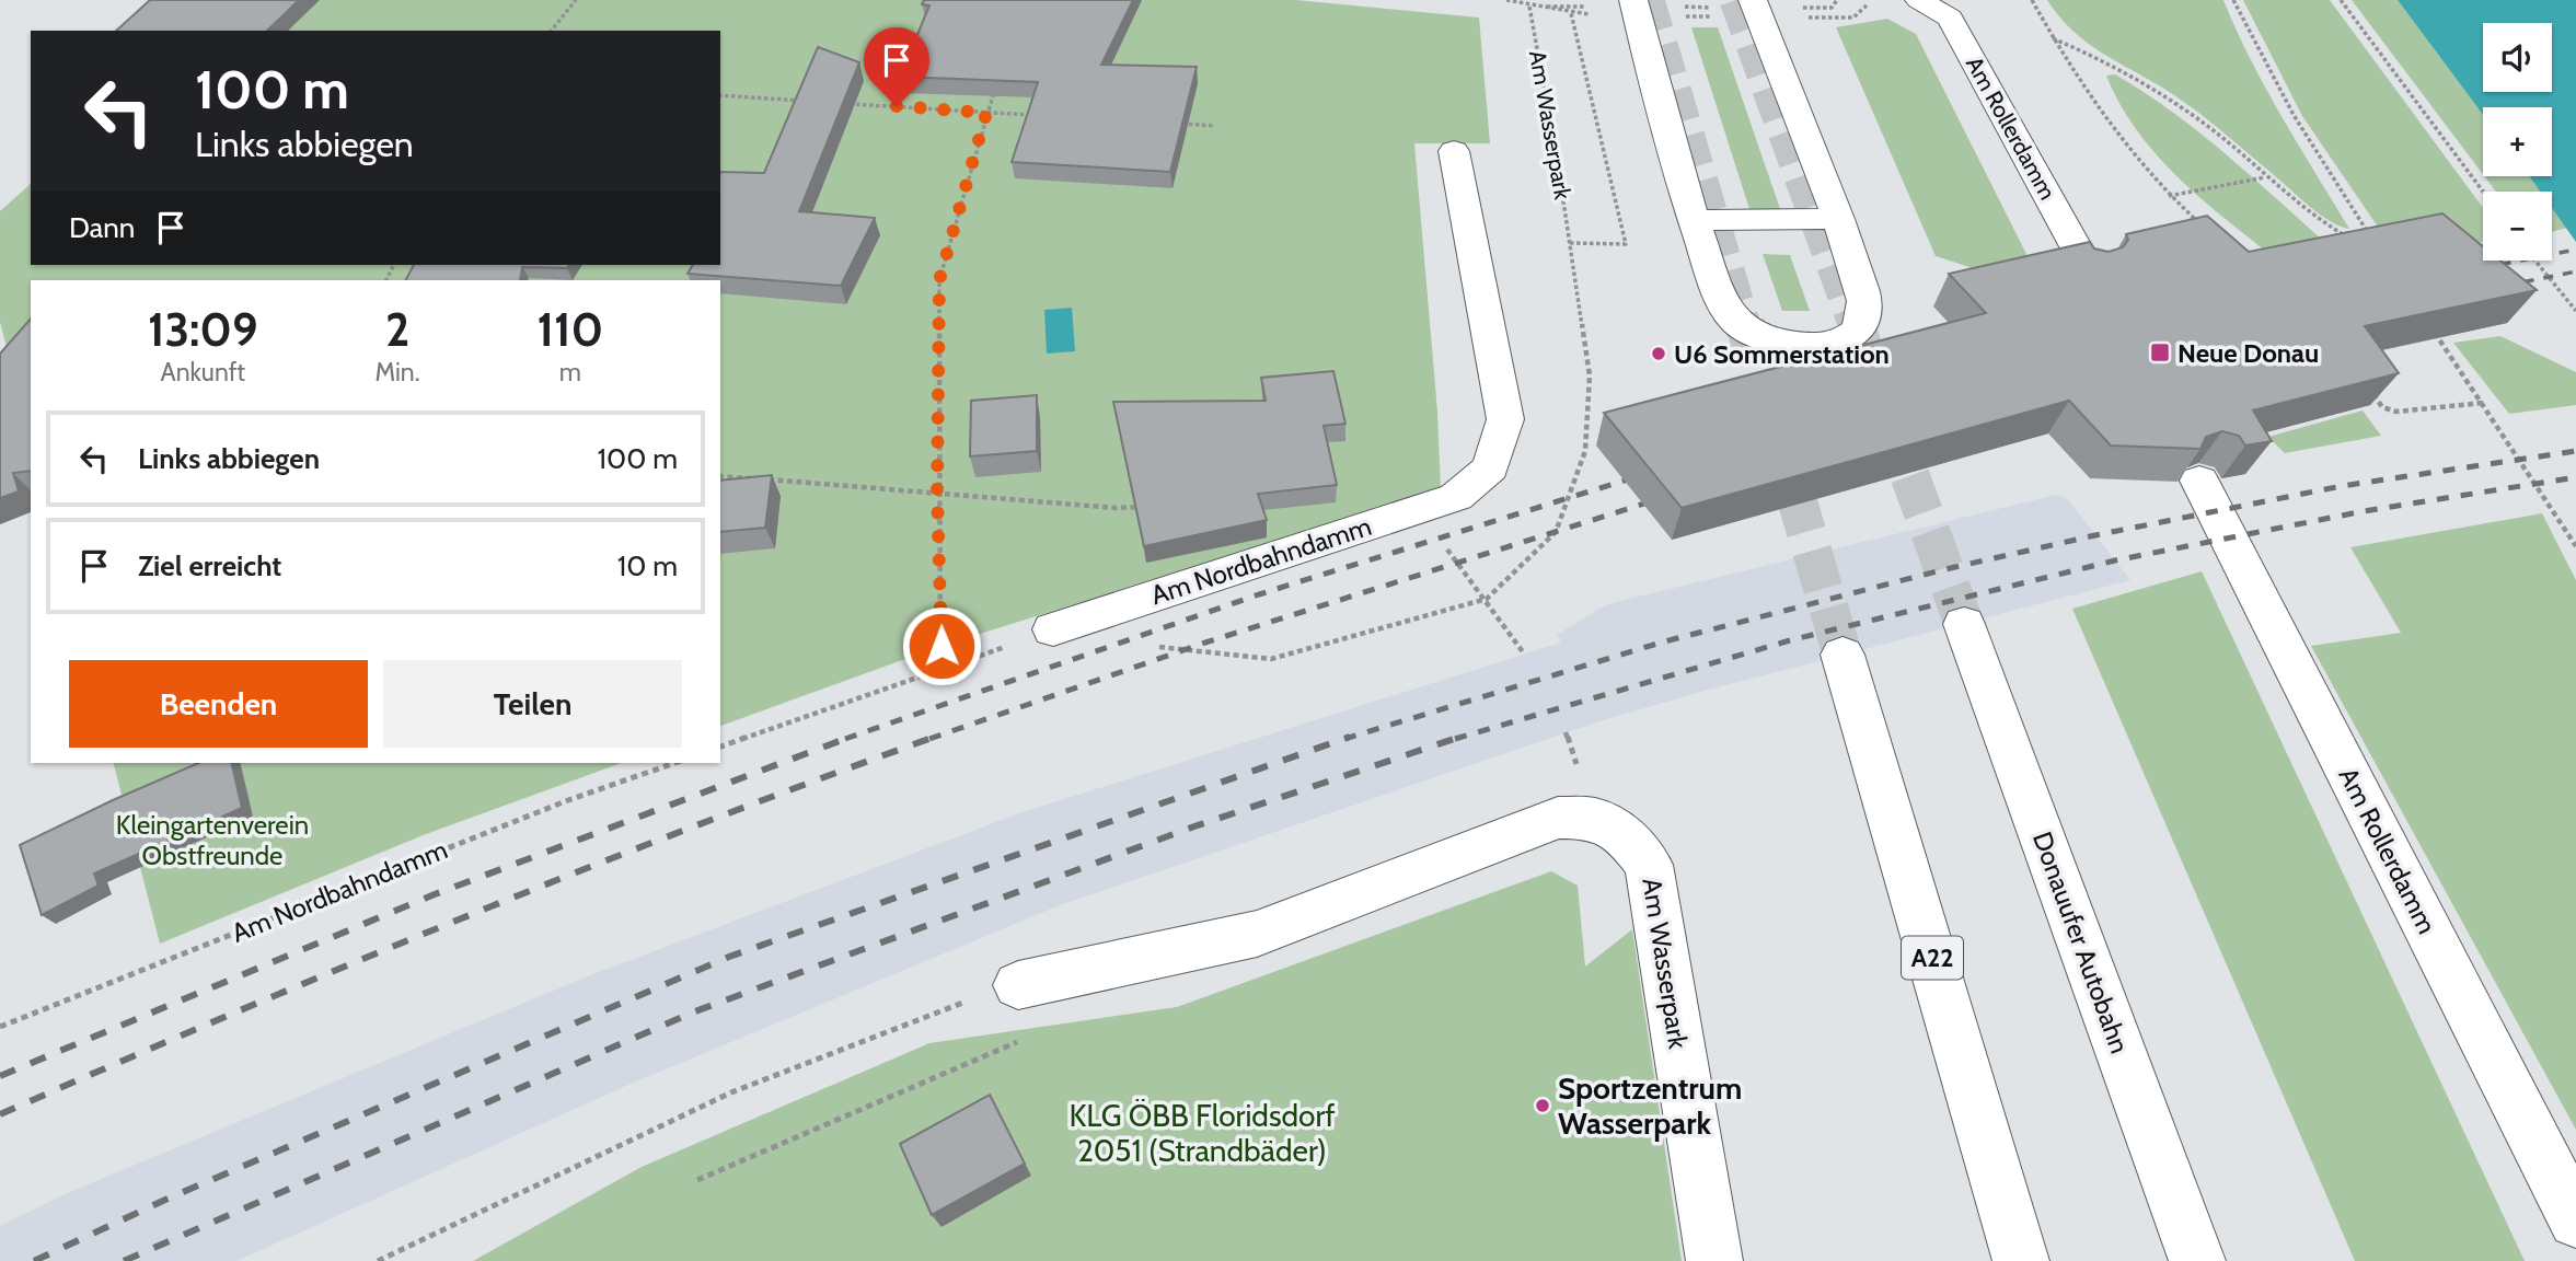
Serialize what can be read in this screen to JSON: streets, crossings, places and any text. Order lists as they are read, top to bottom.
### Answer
{
  "streets": {
    "main road": [
      "Am Wasserpark",
      "Am Rollerdamm",
      "Am Nordbahndamm",
      "Donauufer Autobahn",
      "A22"
    ]
  },
  "parks": ["Kleingartenverein Obstfreunde", "KLG ÖBB Floridsdorf 2051 (Strandbäder)"],
  "places": {
    "transit": ["Neue Donau"],
    "other": ["U6 Sommerstation", "Sportzentrum Wasserpark"]
  },
  "page": {
    "map_buttons": ["+", "−"],
    "turn": ["100 m", "Links abbiegen"],
    "then": "Dann",
    "eta": [
      "13:09",
      "Ankunft",
      "2",
      "Min.",
      "110",
      "m"
    ],
    "list": [
      {
        "name": "Links abbiegen",
        "value": "100 m"
      },
      {
        "name": "Ziel erreicht",
        "value": "10 m"
      }
    ],
    "buttons": ["Beenden", "Teilen"]
  }
}
